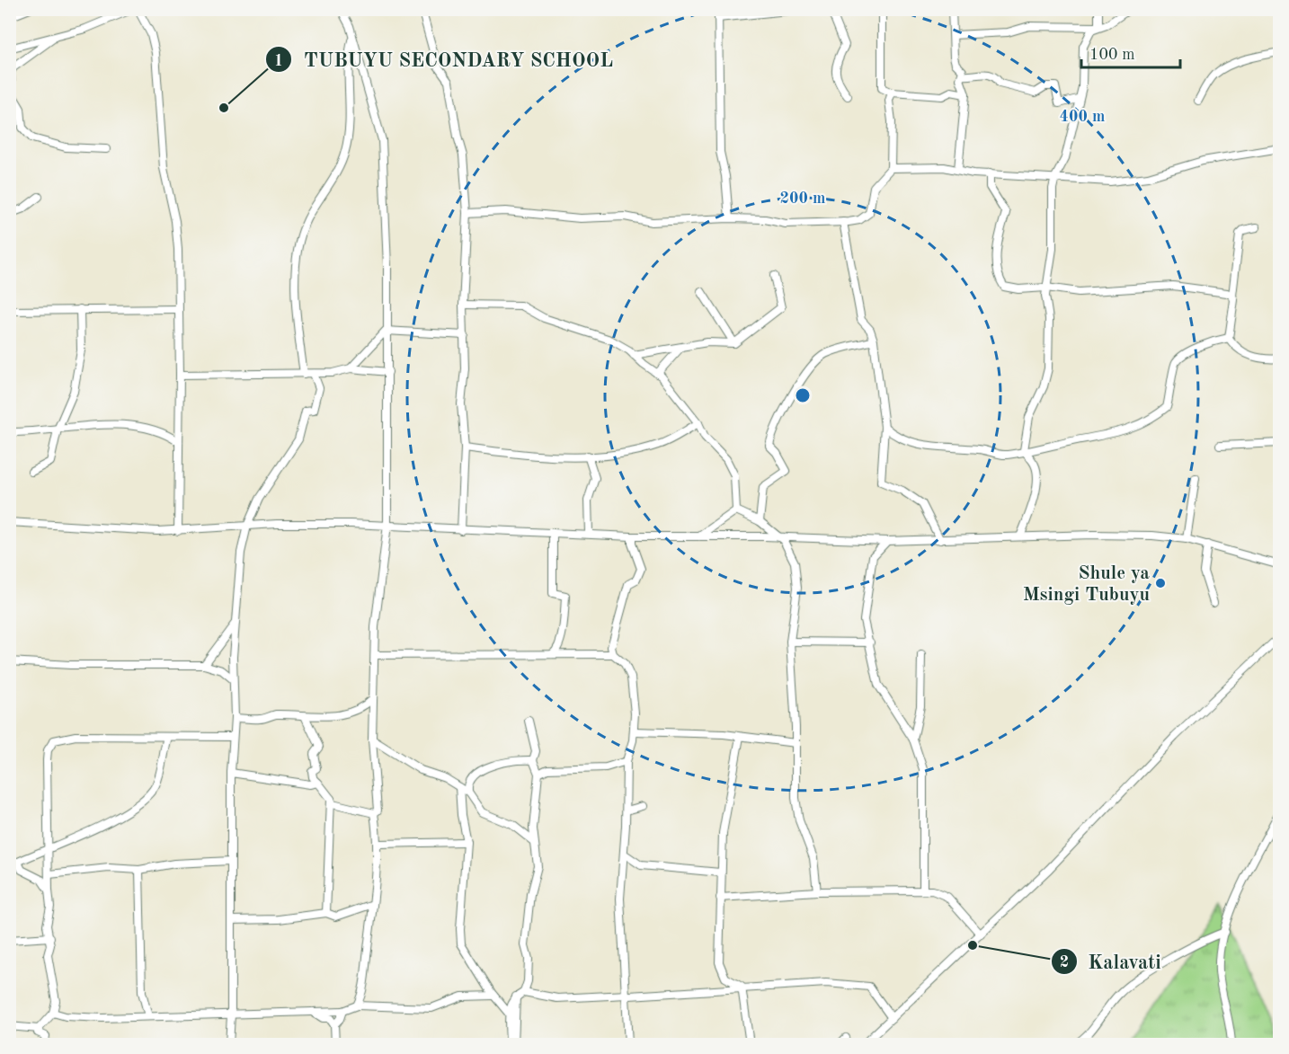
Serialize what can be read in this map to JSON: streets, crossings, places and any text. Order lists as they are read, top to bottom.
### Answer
{
  "places": ["TUBUYU SECONDARY SCHOOL", "Shule ya Msingi Tubuyu", "Kalavati"],
  "scale_bar": "100 m",
  "rings": ["400 m", "200 m"]
}
